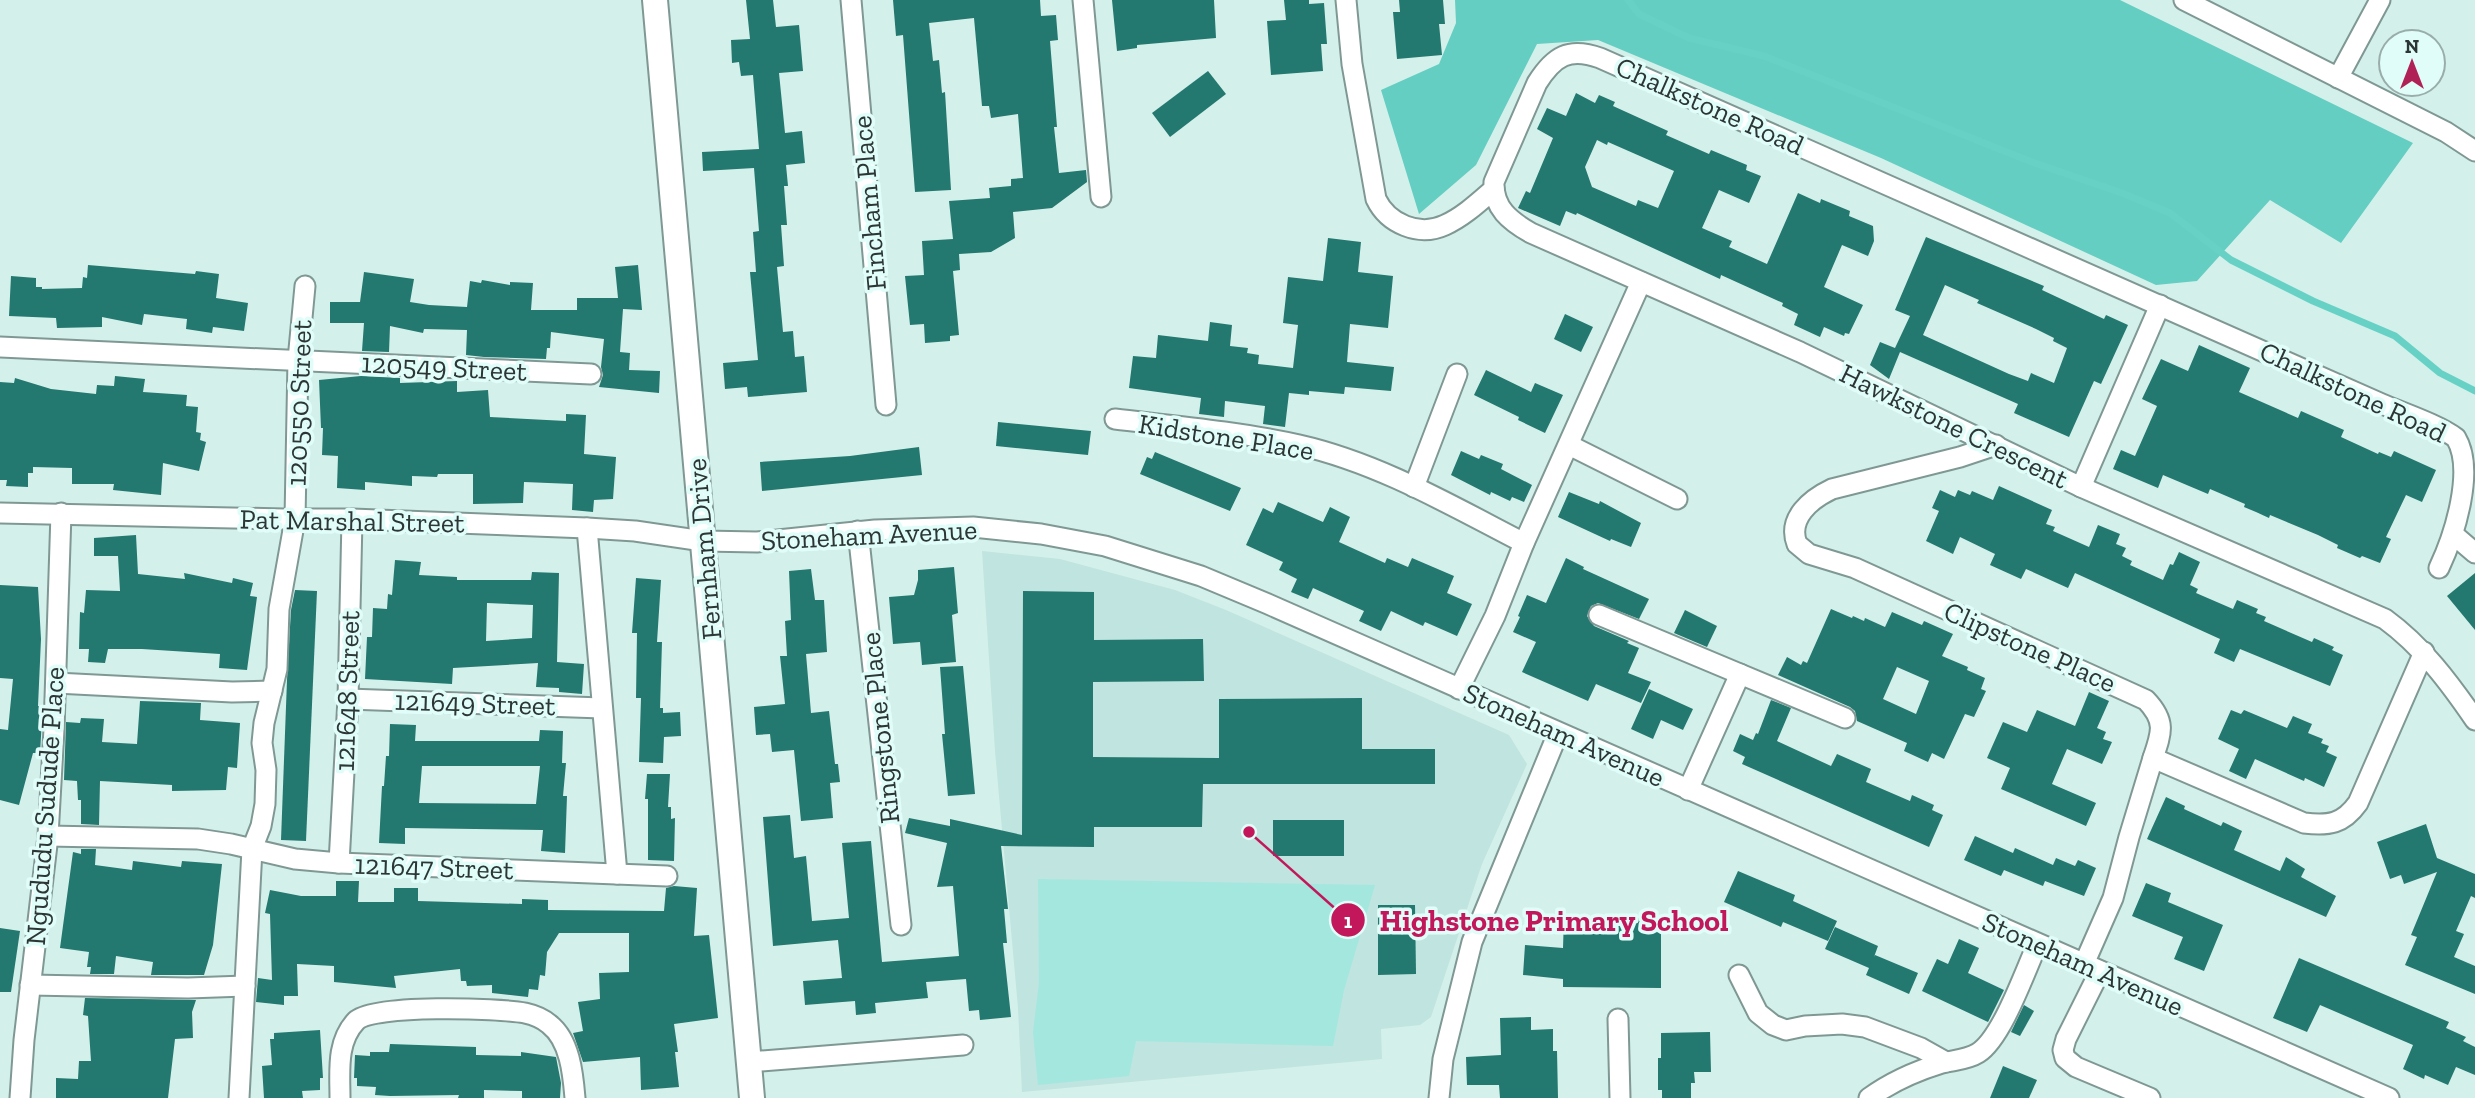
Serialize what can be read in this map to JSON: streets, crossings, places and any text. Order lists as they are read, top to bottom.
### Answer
{
  "streets": {
    "street": [
      "Chalkstone Road",
      "Fincham Place",
      "120549 Street",
      "120550 Street",
      "Hawkstone Crescent",
      "Kidstone Place",
      "Pat Marshal Street",
      "Stoneham Avenue",
      "Fernham Drive",
      "Clipstone Place",
      "121648 Street",
      "121649 Street",
      "Ringstone Place",
      "Ngududu Sudude Place",
      "121647 Street"
    ]
  },
  "crossings": [
    ["120549 Street", "120550 Street"],
    ["120550 Street", "Pat Marshal Street"],
    ["120550 Street", "121647 Street"],
    ["Hawkstone Crescent", "Clipstone Place"],
    ["Pat Marshal Street", "Stoneham Avenue"],
    ["Pat Marshal Street", "Fernham Drive"],
    ["Pat Marshal Street", "121648 Street"],
    ["Pat Marshal Street", "Ngududu Sudude Place"],
    ["Stoneham Avenue", "Fernham Drive"],
    ["Stoneham Avenue", "Ringstone Place"],
    ["121648 Street", "121649 Street"],
    ["121648 Street", "121647 Street"],
    ["Ngududu Sudude Place", "121647 Street"]
  ],
  "places": ["Highstone Primary School"],
  "north": "top"
}
